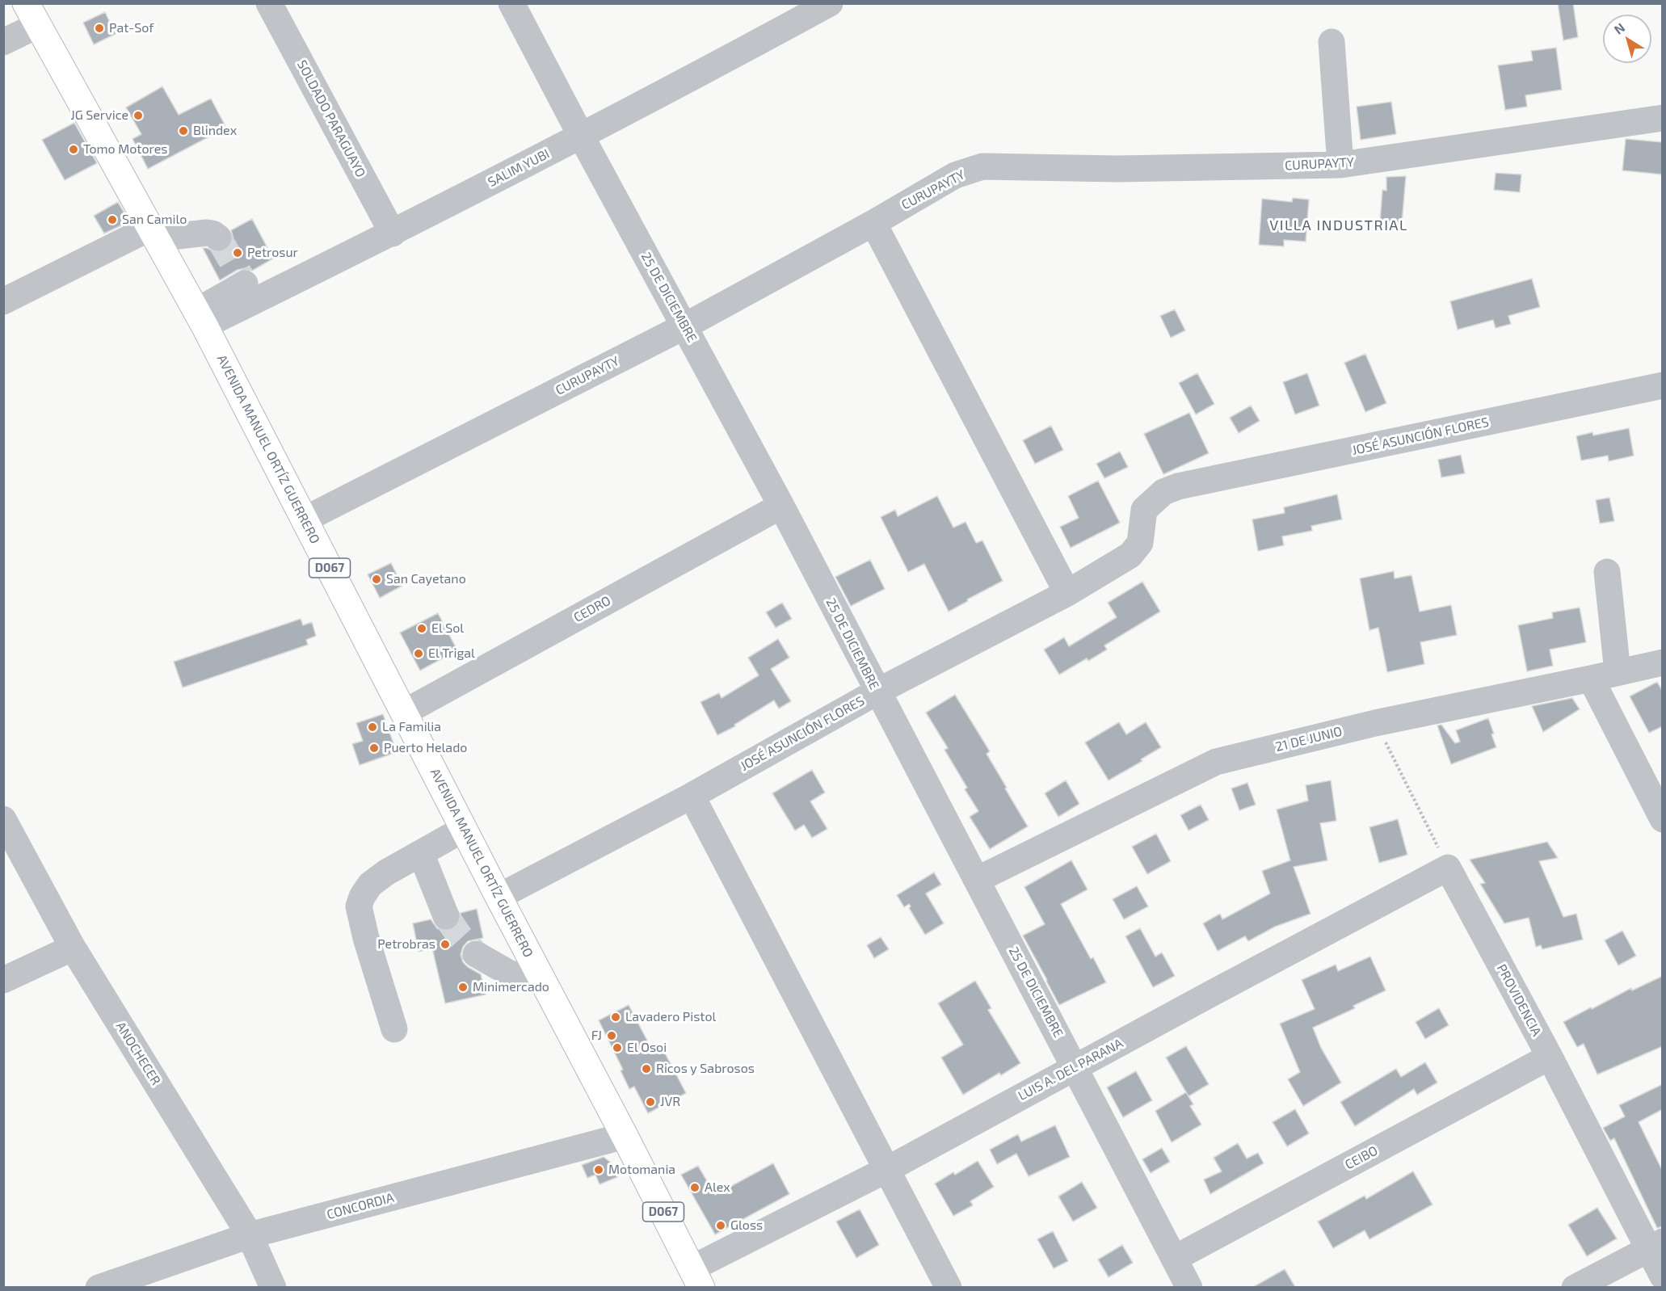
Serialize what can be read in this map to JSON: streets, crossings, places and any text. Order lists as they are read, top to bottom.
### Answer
{
  "streets": {
    "main road": ["AVENIDA MANUEL ORTÍZ GUERRERO", "D067"],
    "street": [
      "SOLDADO PARAGUAYO",
      "CURUPAYTY",
      "SALIM YUBI",
      "25 DE DICIEMBRE",
      "JOSÉ ASUNCIÓN FLORES",
      "CEDRO",
      "21 DE JUNIO",
      "PROVIDENCIA",
      "ANOCHECER",
      "LUIS A. DEL PARANA",
      "CEIBO",
      "CONCORDIA"
    ]
  },
  "crossings": [
    ["SOLDADO PARAGUAYO", "SALIM YUBI"],
    ["CURUPAYTY", "25 DE DICIEMBRE"],
    ["CURUPAYTY", "AVENIDA MANUEL ORTÍZ GUERRERO"],
    ["SALIM YUBI", "25 DE DICIEMBRE"],
    ["SALIM YUBI", "AVENIDA MANUEL ORTÍZ GUERRERO"],
    ["25 DE DICIEMBRE", "JOSÉ ASUNCIÓN FLORES"],
    ["25 DE DICIEMBRE", "CEDRO"],
    ["25 DE DICIEMBRE", "21 DE JUNIO"],
    ["25 DE DICIEMBRE", "LUIS A. DEL PARANA"],
    ["25 DE DICIEMBRE", "CEIBO"],
    ["JOSÉ ASUNCIÓN FLORES", "AVENIDA MANUEL ORTÍZ GUERRERO"],
    ["AVENIDA MANUEL ORTÍZ GUERRERO", "CEDRO"],
    ["AVENIDA MANUEL ORTÍZ GUERRERO", "LUIS A. DEL PARANA"],
    ["AVENIDA MANUEL ORTÍZ GUERRERO", "CONCORDIA"],
    ["PROVIDENCIA", "LUIS A. DEL PARANA"],
    ["PROVIDENCIA", "CEIBO"],
    ["ANOCHECER", "CONCORDIA"]
  ],
  "districts": ["VILLA INDUSTRIAL"],
  "places": [
    "Pat-Sof",
    "JG Service",
    "Blindex",
    "Tomo Motores",
    "San Camilo",
    "Petrosur",
    "San Cayetano",
    "El Sol",
    "El Trigal",
    "La Familia",
    "Puerto Helado",
    "Petrobras",
    "Minimercado",
    "Lavadero Pistol",
    "FJ",
    "El Osoi",
    "Ricos y Sabrosos",
    "JVR",
    "Motomania",
    "Alex",
    "Gloss"
  ],
  "north": "top left"
}
